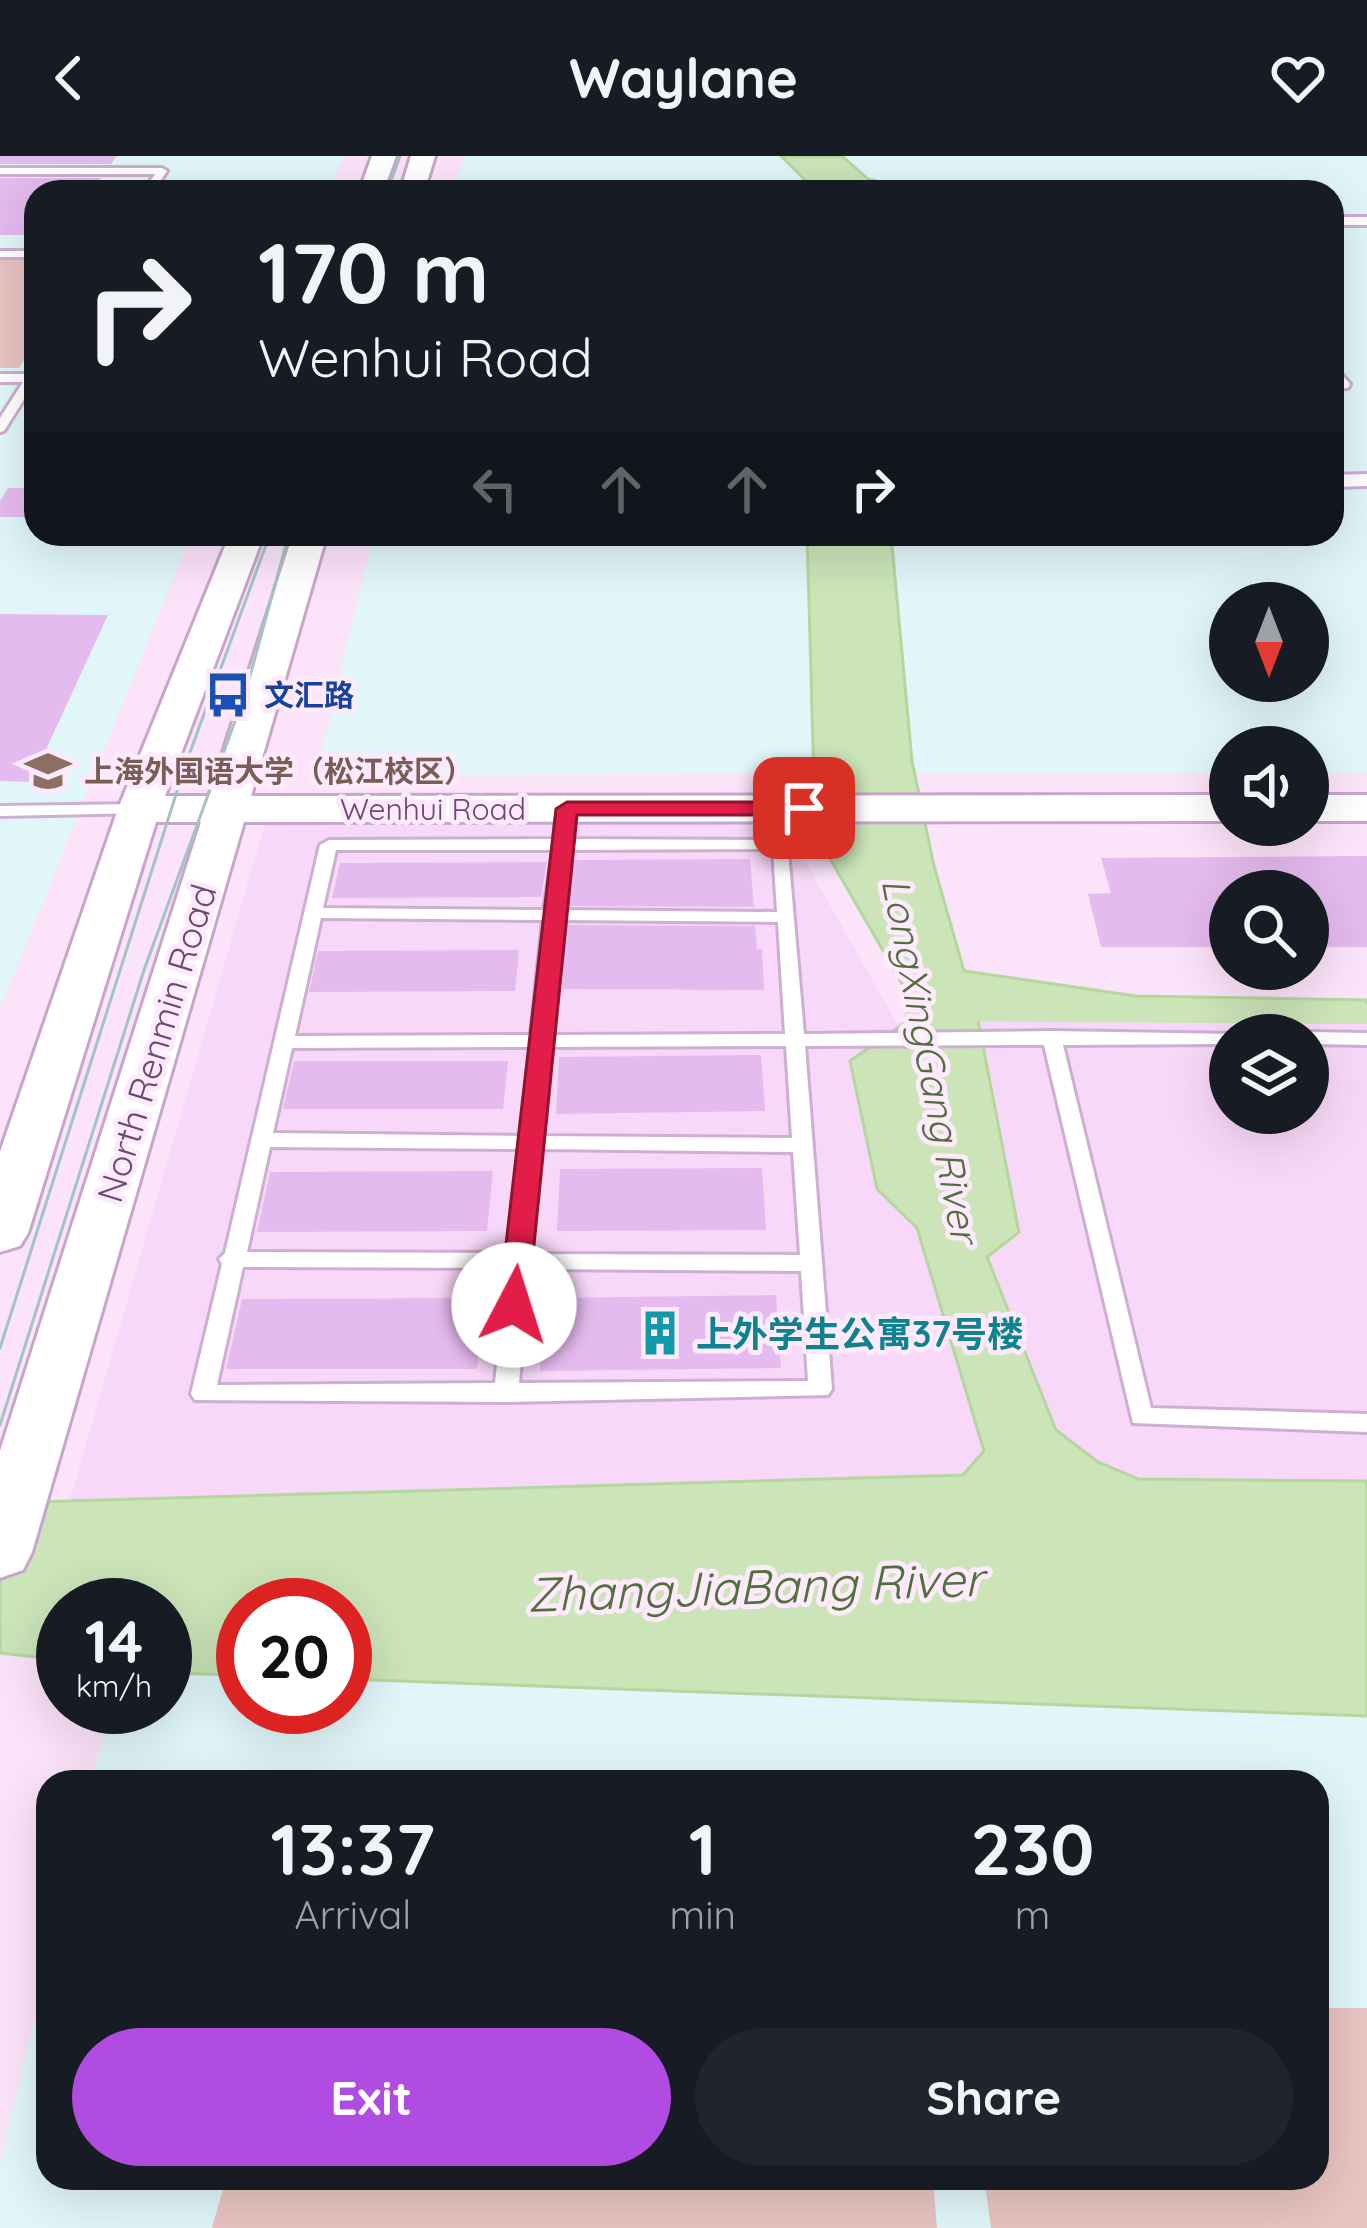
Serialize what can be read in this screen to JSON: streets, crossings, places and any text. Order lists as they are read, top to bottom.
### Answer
{
  "streets": {
    "main road": ["Wenhui Road", "North Renmin Road"]
  },
  "crossings": [
    ["Wenhui Road", "North Renmin Road"]
  ],
  "water": ["LongXingGang River", "ZhangJiaBang River"],
  "places": {
    "bus stop": ["文汇路"],
    "school or university": ["上海外国语大学（松江校区）"],
    "building": ["上外学生公寓37号楼"]
  },
  "north": "bottom",
  "page": {
    "header": "Waylane",
    "turn": ["170 m", "Wenhui Road"],
    "speed": "14 km/h",
    "limit": "20",
    "eta": [
      "13:37",
      "Arrival",
      "1",
      "min",
      "230",
      "m"
    ],
    "buttons": ["Exit", "Share"]
  }
}
